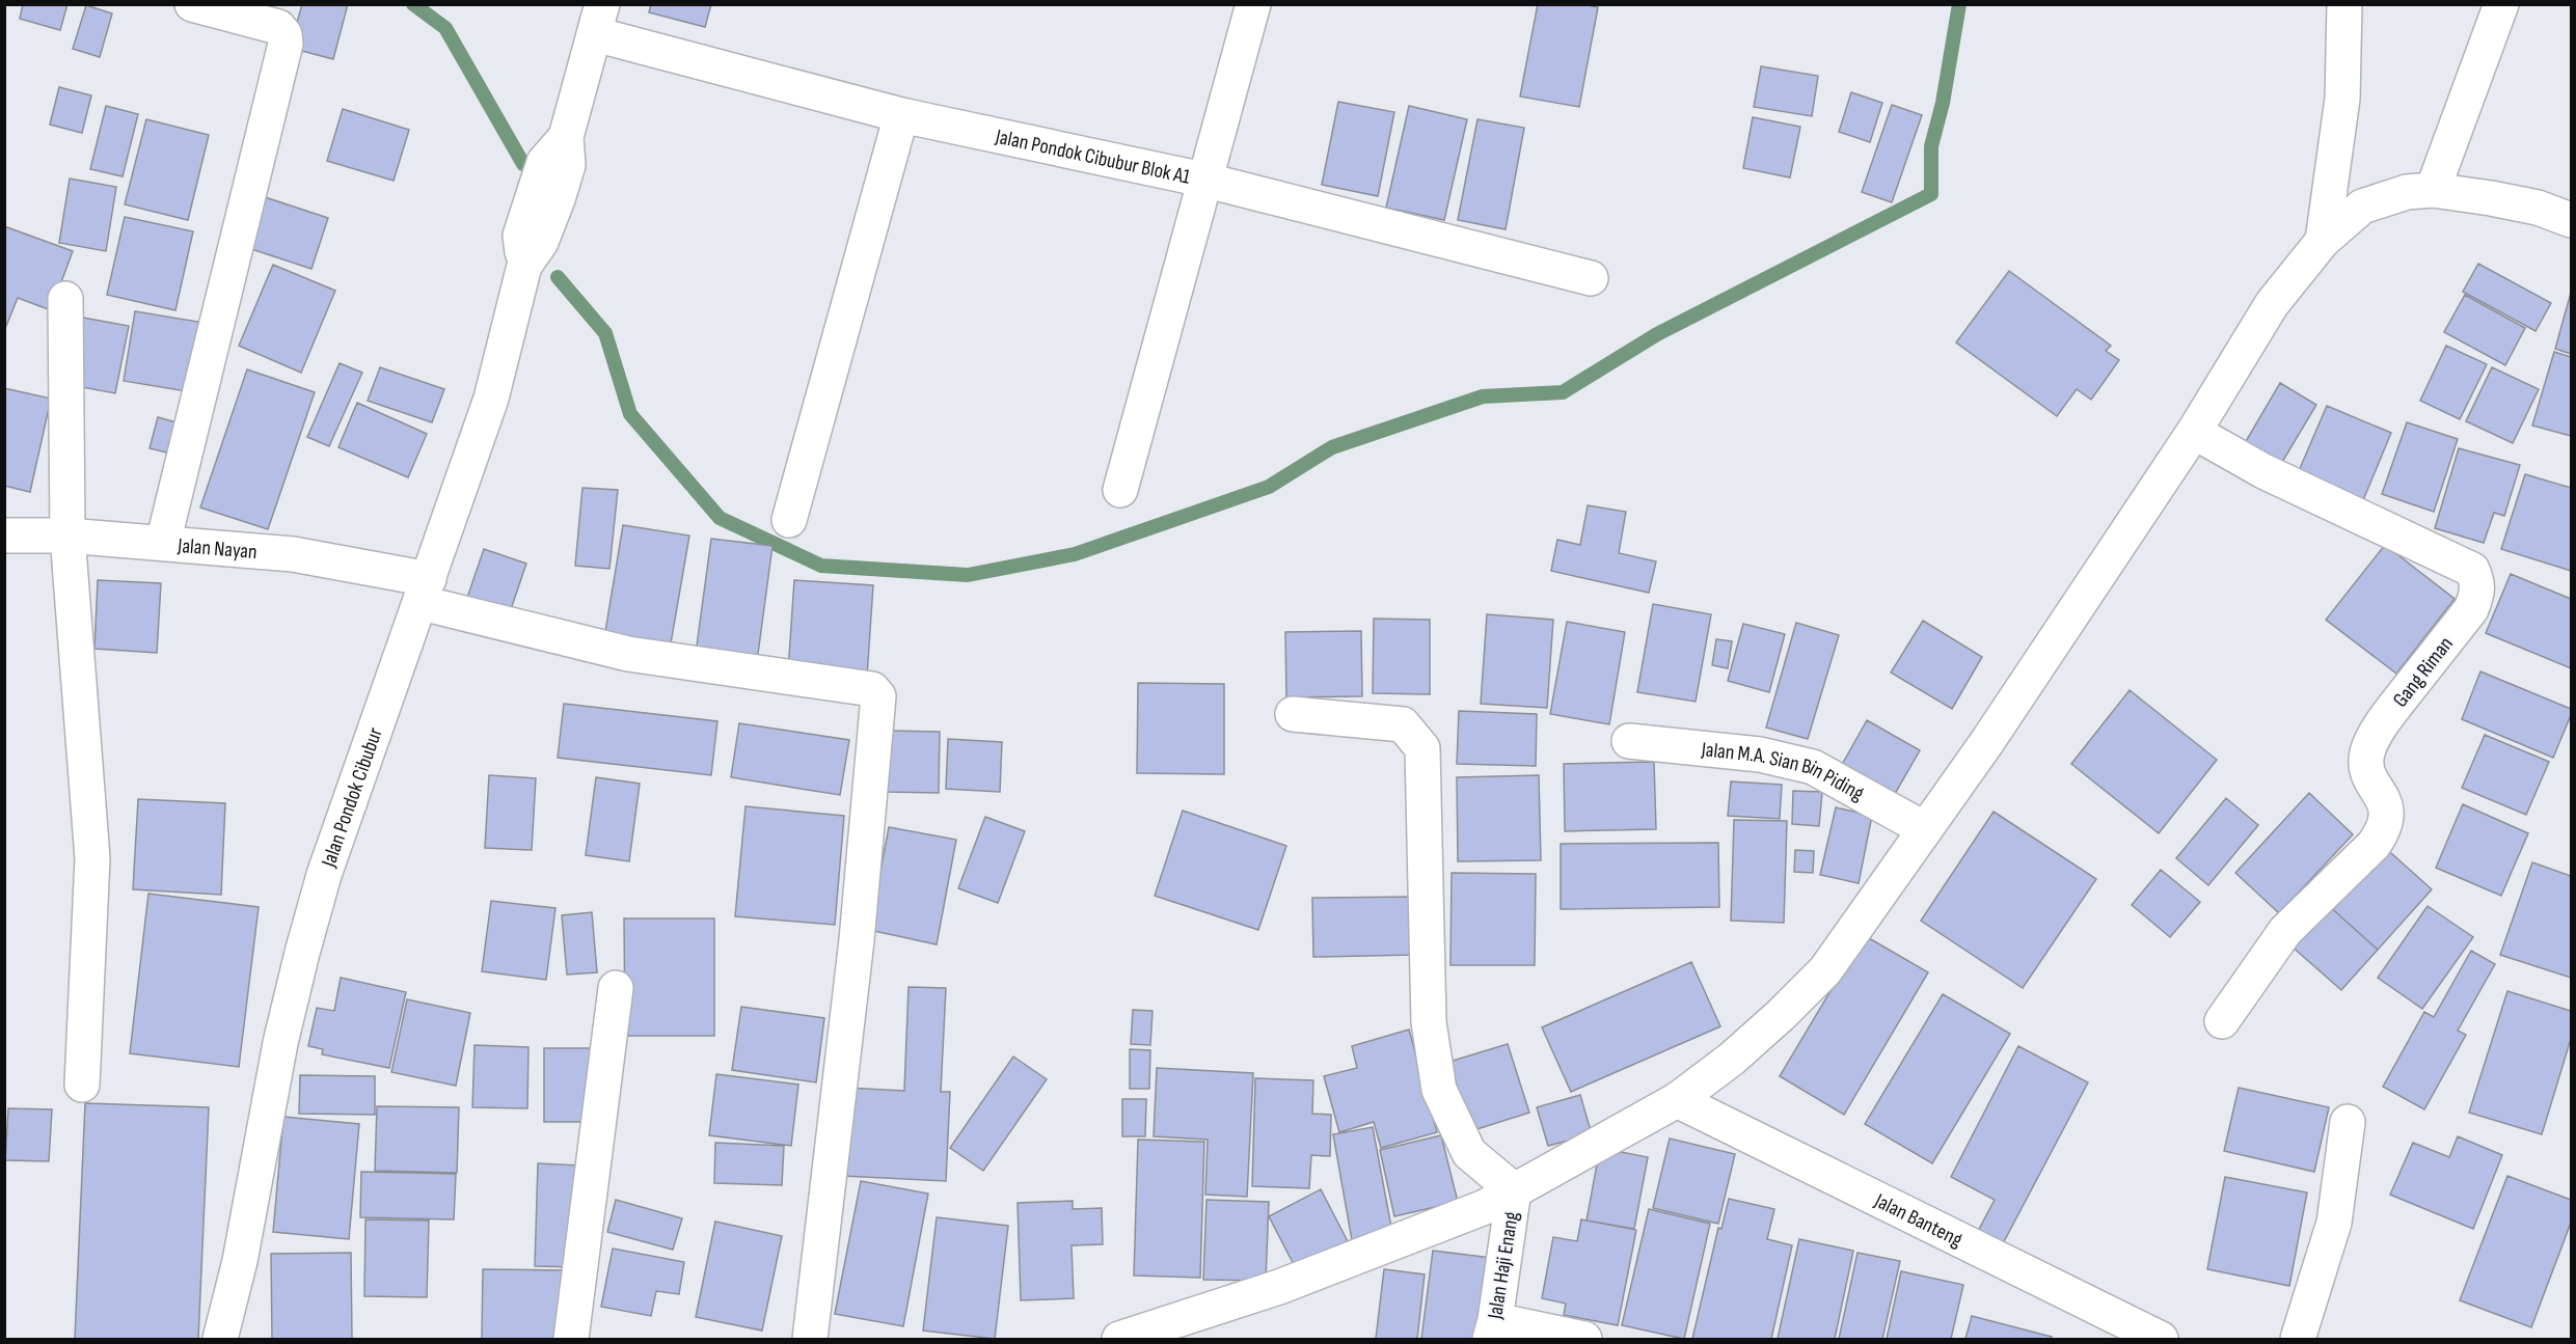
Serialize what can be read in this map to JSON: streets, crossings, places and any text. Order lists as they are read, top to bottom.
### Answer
{
  "streets": {
    "street": [
      "Jalan Pondok Cibubur Blok A1",
      "Jalan Nayan",
      "Gang Riman",
      "Jalan M.A. Sian Bin Piding",
      "Jalan Pondok Cibubur",
      "Jalan Banteng",
      "Jalan Haji Enang"
    ]
  },
  "crossings": [
    ["Jalan Pondok Cibubur Blok A1", "Jalan Pondok Cibubur"],
    ["Jalan Nayan", "Jalan Pondok Cibubur"]
  ]
}
